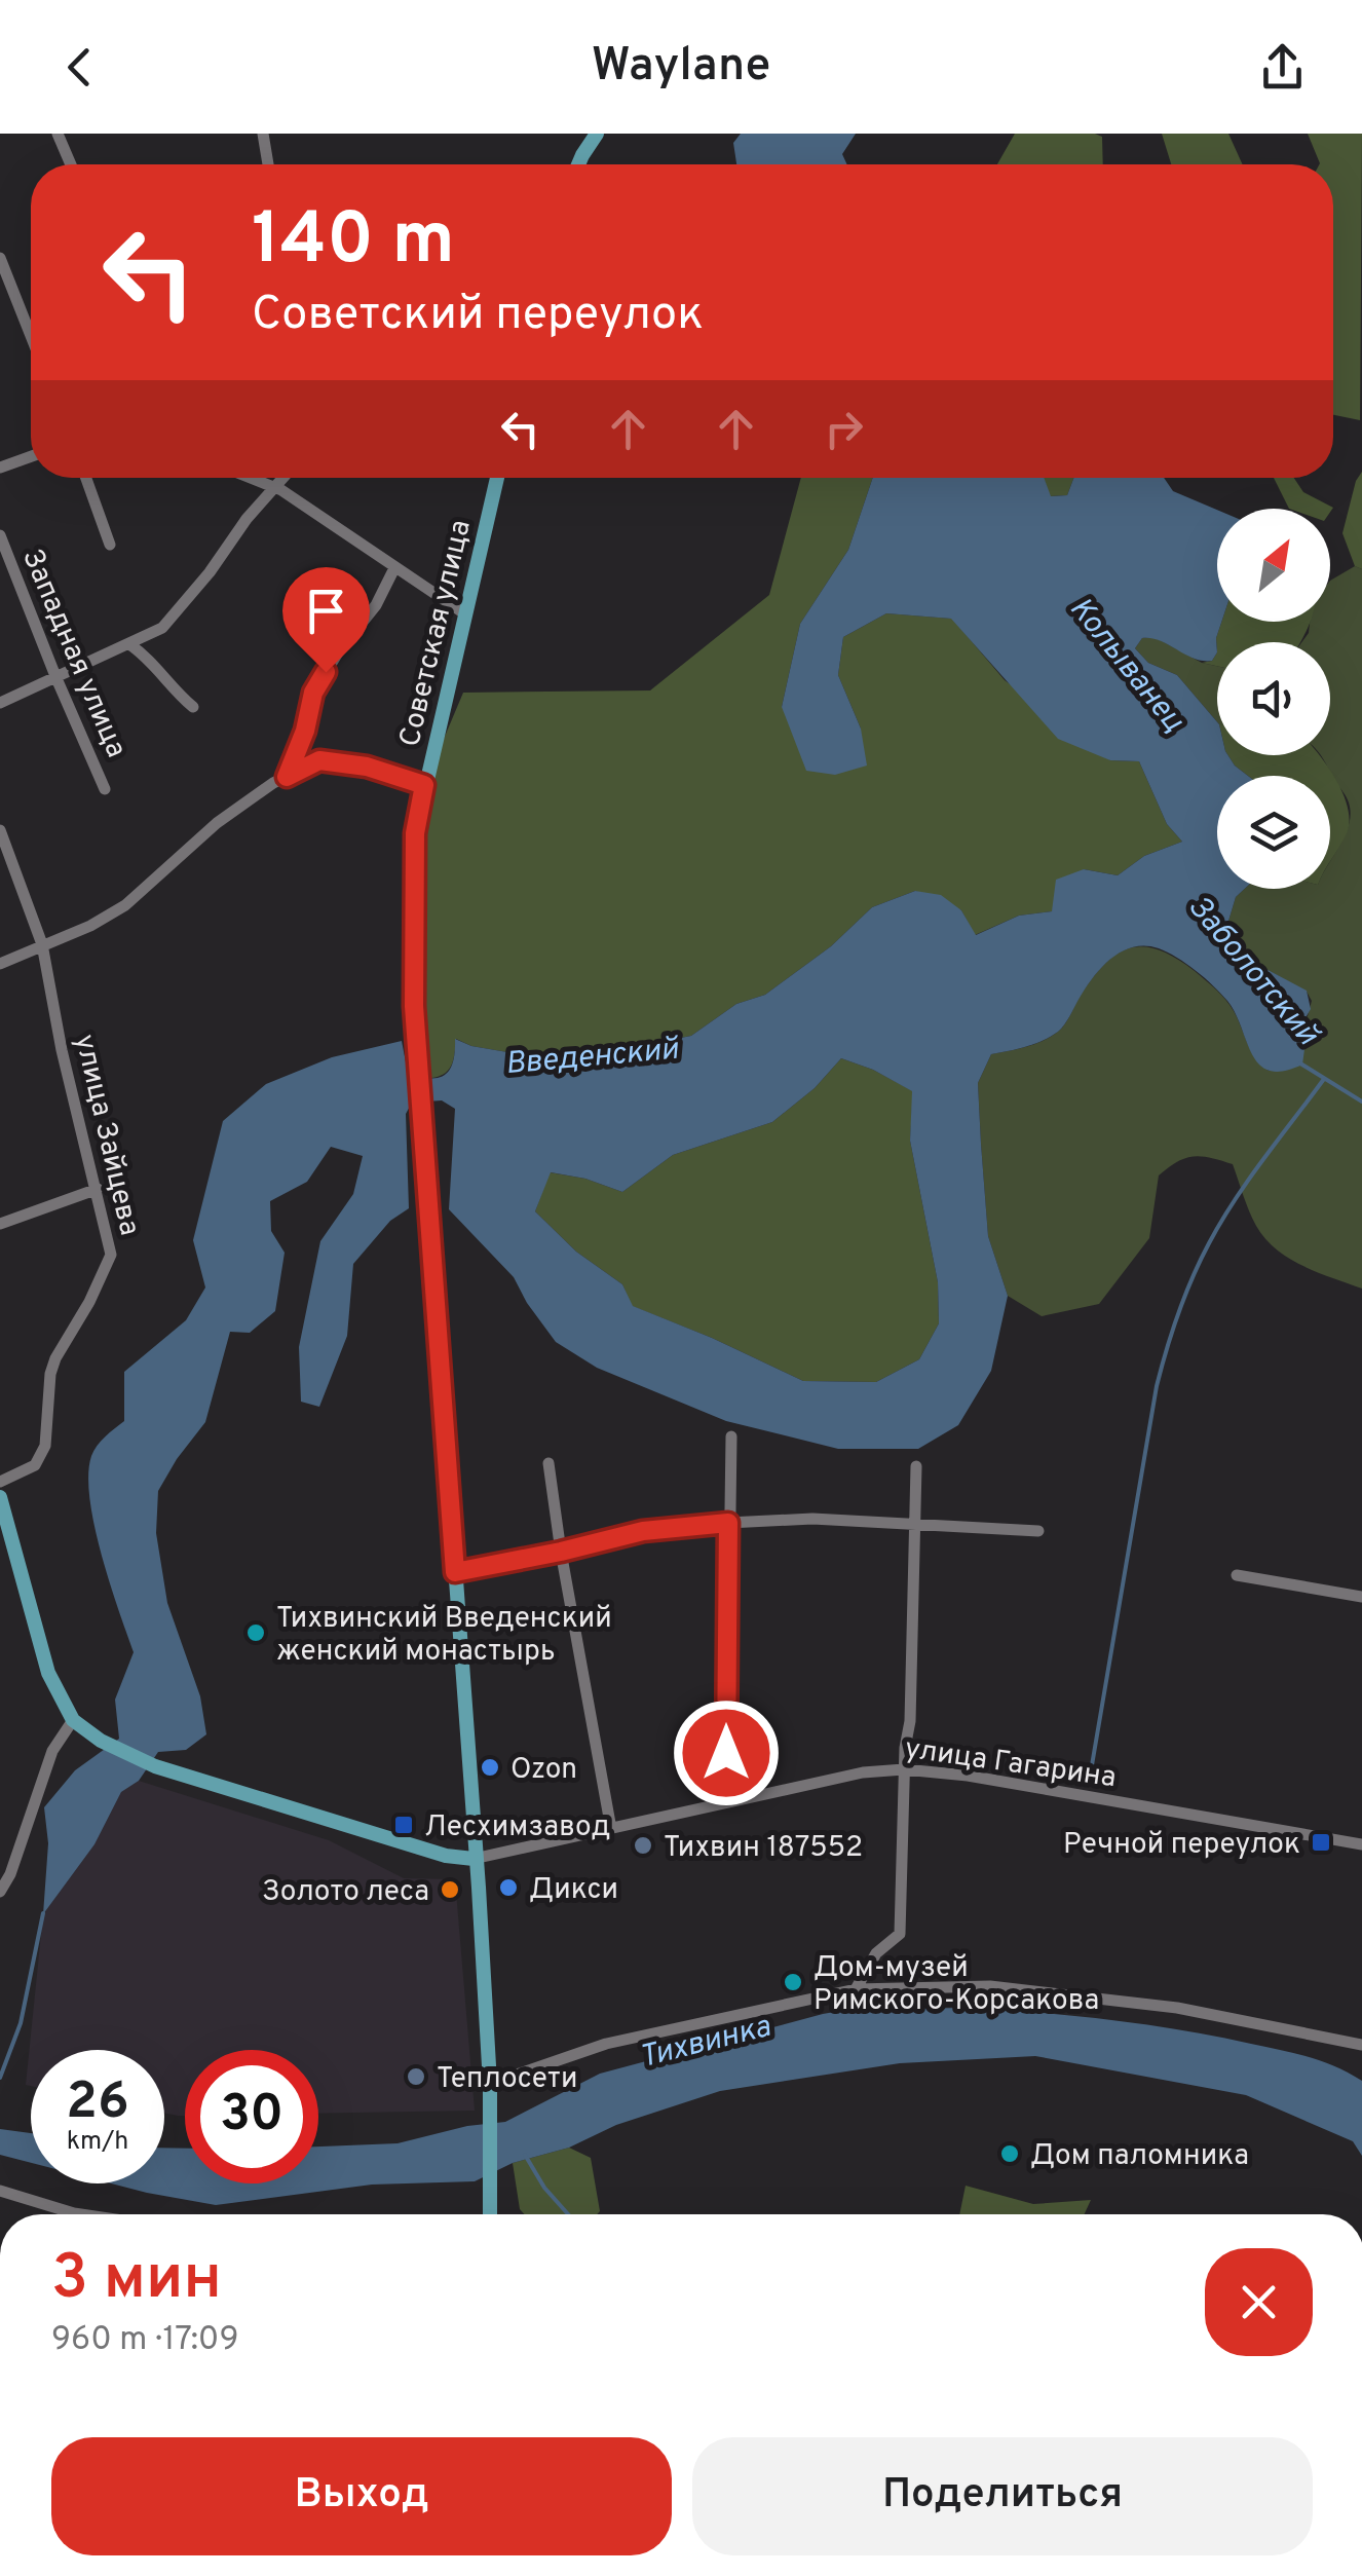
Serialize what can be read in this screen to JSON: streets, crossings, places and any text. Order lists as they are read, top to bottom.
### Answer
{
  "streets": {
    "main road": ["Советская улица"],
    "street": ["Западная улица", "улица Зайцева", "улица Гагарина"]
  },
  "crossings": [
    ["Советская улица", "улица Гагарина"]
  ],
  "water": [
    "Колыванец",
    "Заболотский",
    "Введенский",
    "Тихвинка"
  ],
  "places": {
    "other": [
      "Тихвинский Введенский женский монастырь",
      "Ozon",
      "Тихвин 187552",
      "Дикси",
      "Золото леса",
      "Дом-музей Римского-Корсакова",
      "Теплосети",
      "Дом паломника"
    ],
    "transit": ["Лесхимзавод", "Речной переулок"]
  },
  "north": "top right",
  "page": {
    "header": "Waylane",
    "turn": ["140 m", "Советский переулок"],
    "speed": "26 km/h",
    "limit": "30",
    "heading": ["3 мин", "960 m · 17:09"],
    "buttons": ["Выход", "Поделиться"]
  }
}
